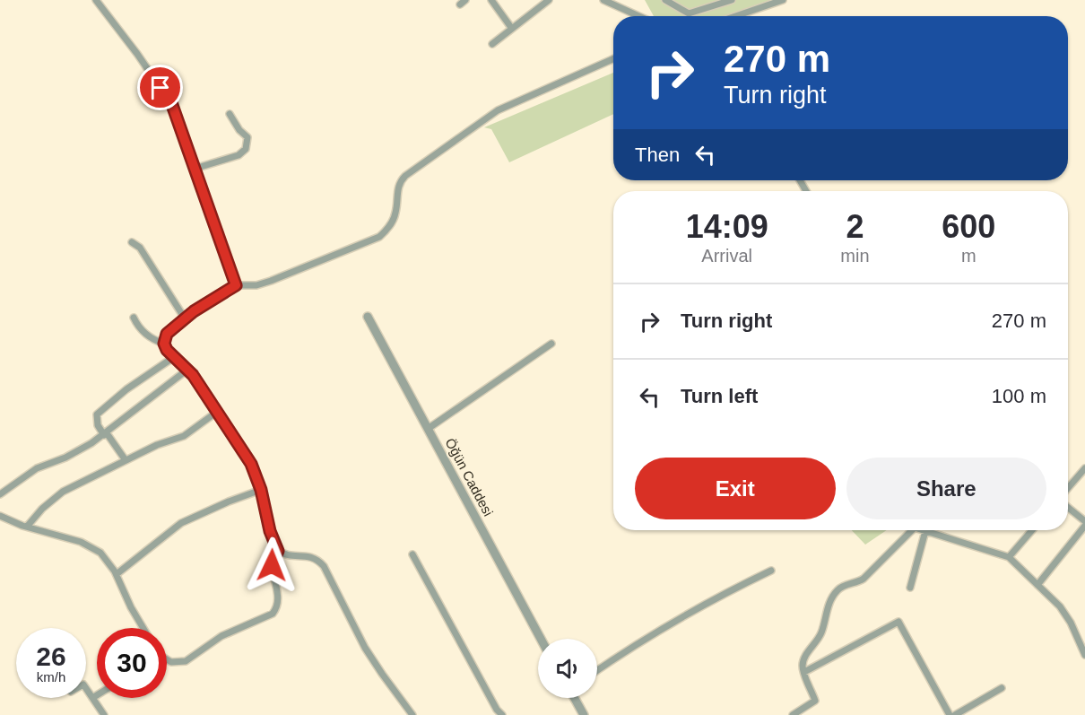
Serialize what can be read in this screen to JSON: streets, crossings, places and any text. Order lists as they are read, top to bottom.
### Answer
{
  "streets": {
    "street": ["Öğün Caddesi"]
  },
  "page": {
    "turn": ["270 m", "Turn right"],
    "then": "Then",
    "eta": [
      "14:09",
      "Arrival",
      "2",
      "min",
      "600",
      "m"
    ],
    "list": [
      {
        "name": "Turn right",
        "value": "270 m"
      },
      {
        "name": "Turn left",
        "value": "100 m"
      }
    ],
    "buttons": ["Exit", "Share"],
    "speed": "26 km/h",
    "limit": "30"
  }
}
